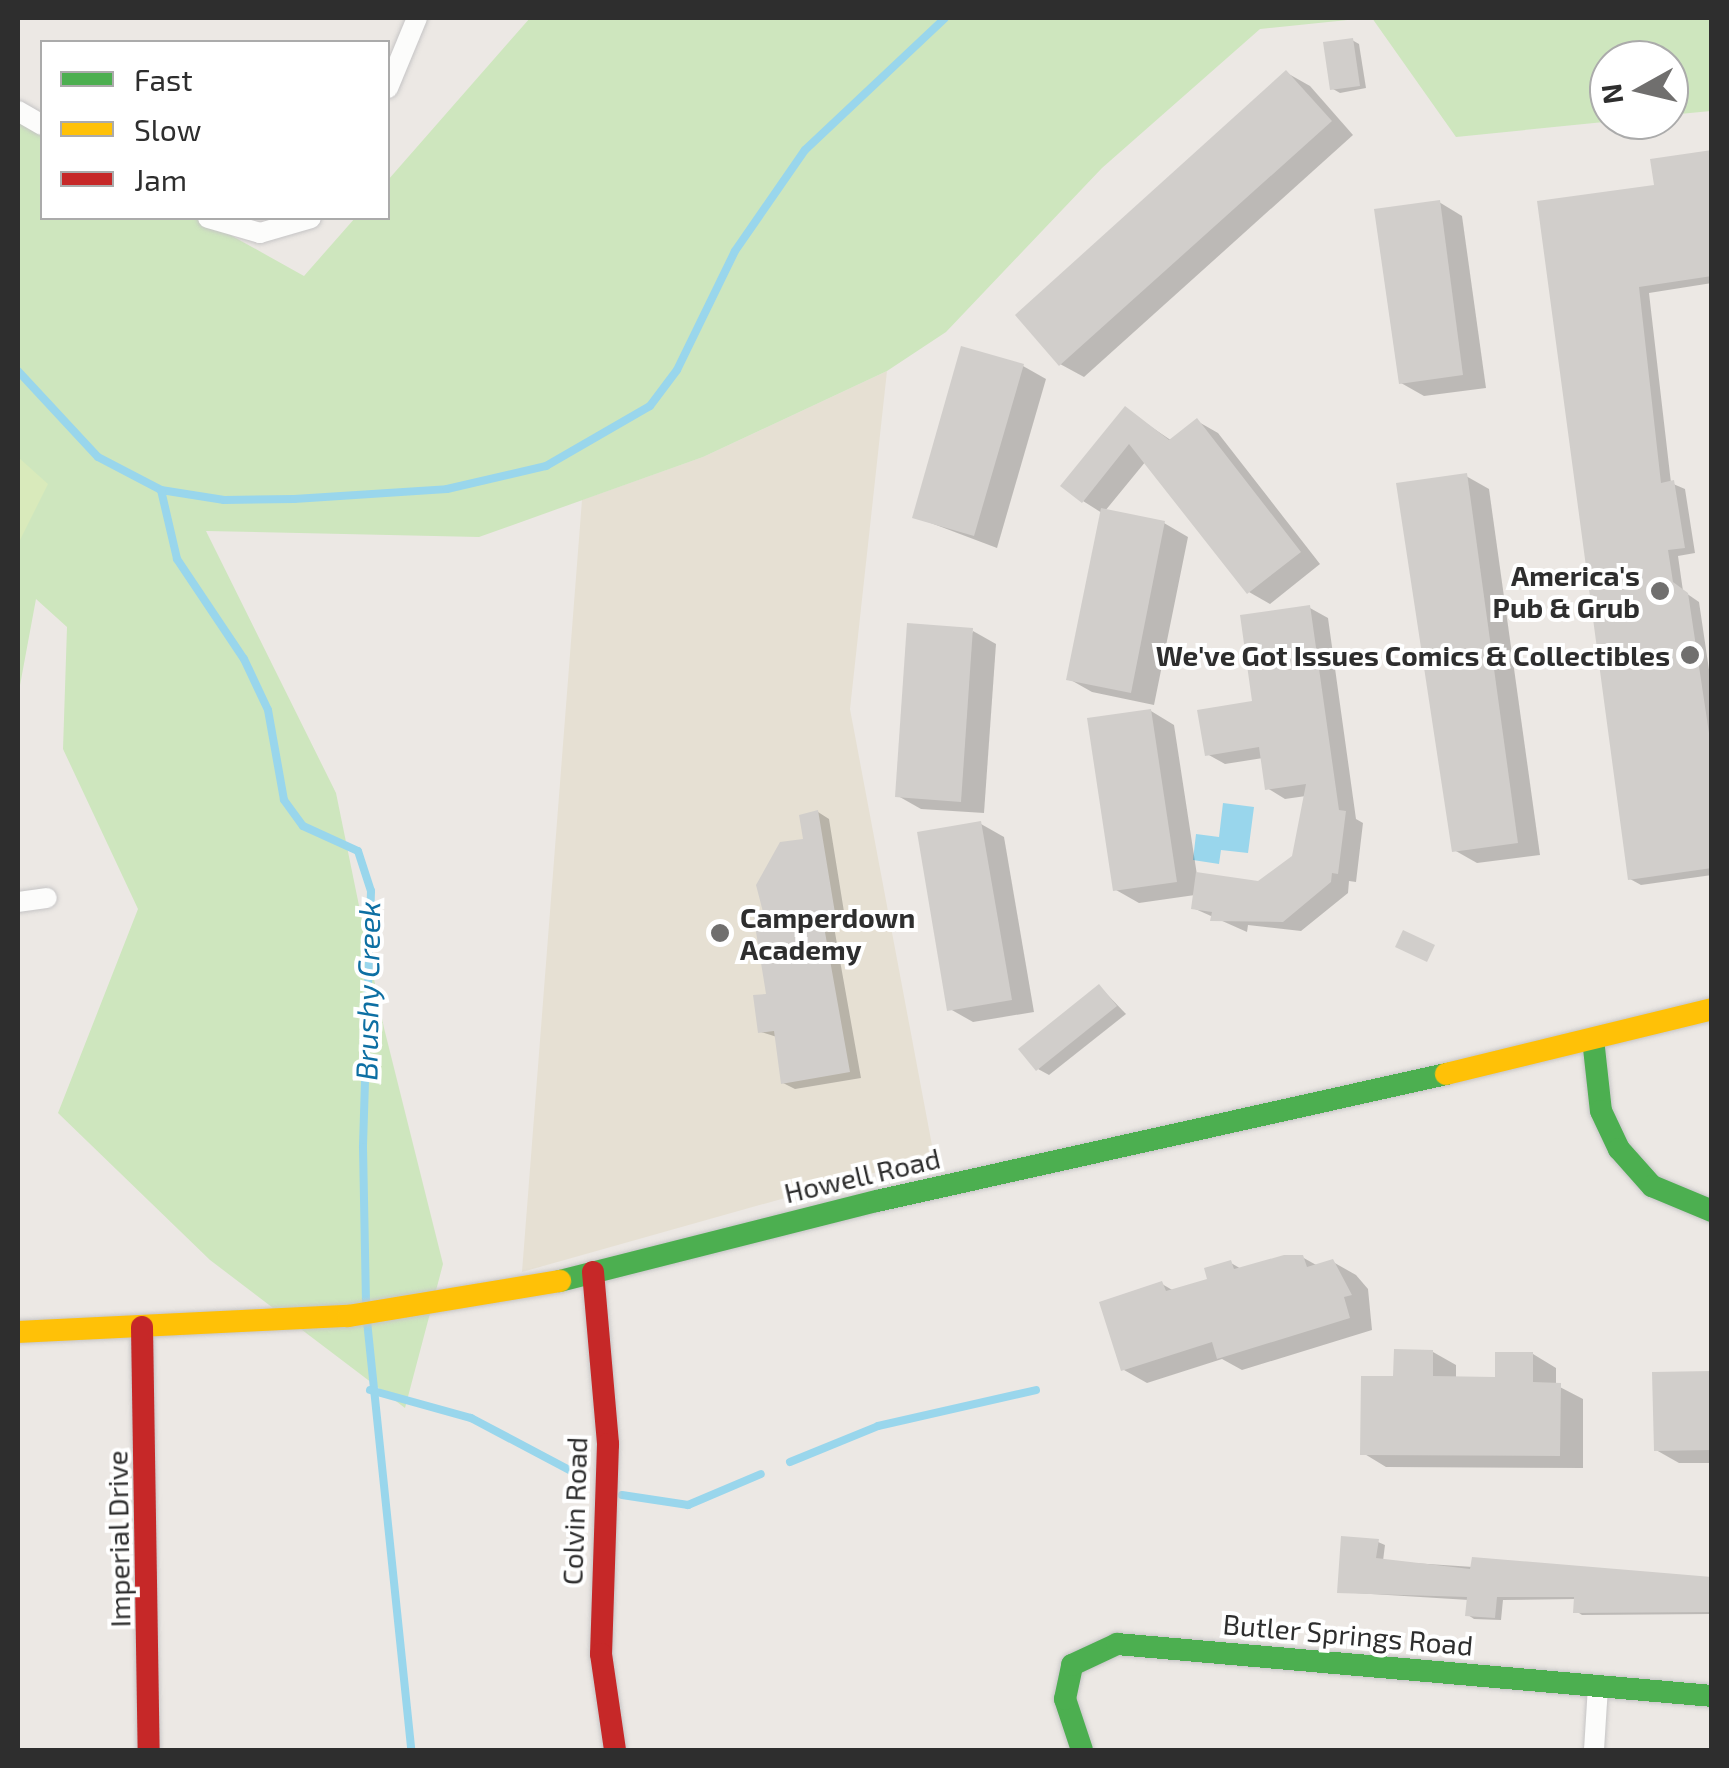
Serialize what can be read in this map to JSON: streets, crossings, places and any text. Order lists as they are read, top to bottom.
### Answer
{
  "streets": {
    "street": [
      "Howell Road",
      "Colvin Road",
      "Imperial Drive",
      "Butler Springs Road"
    ]
  },
  "crossings": [
    ["Howell Road", "Colvin Road"],
    ["Howell Road", "Imperial Drive"]
  ],
  "water": ["Brushy Creek"],
  "places": ["America's Pub & Grub", "We've Got Issues Comics & Collectibles", "Camperdown Academy"],
  "legend": ["Fast", "Slow", "Jam"],
  "north": "left"
}
